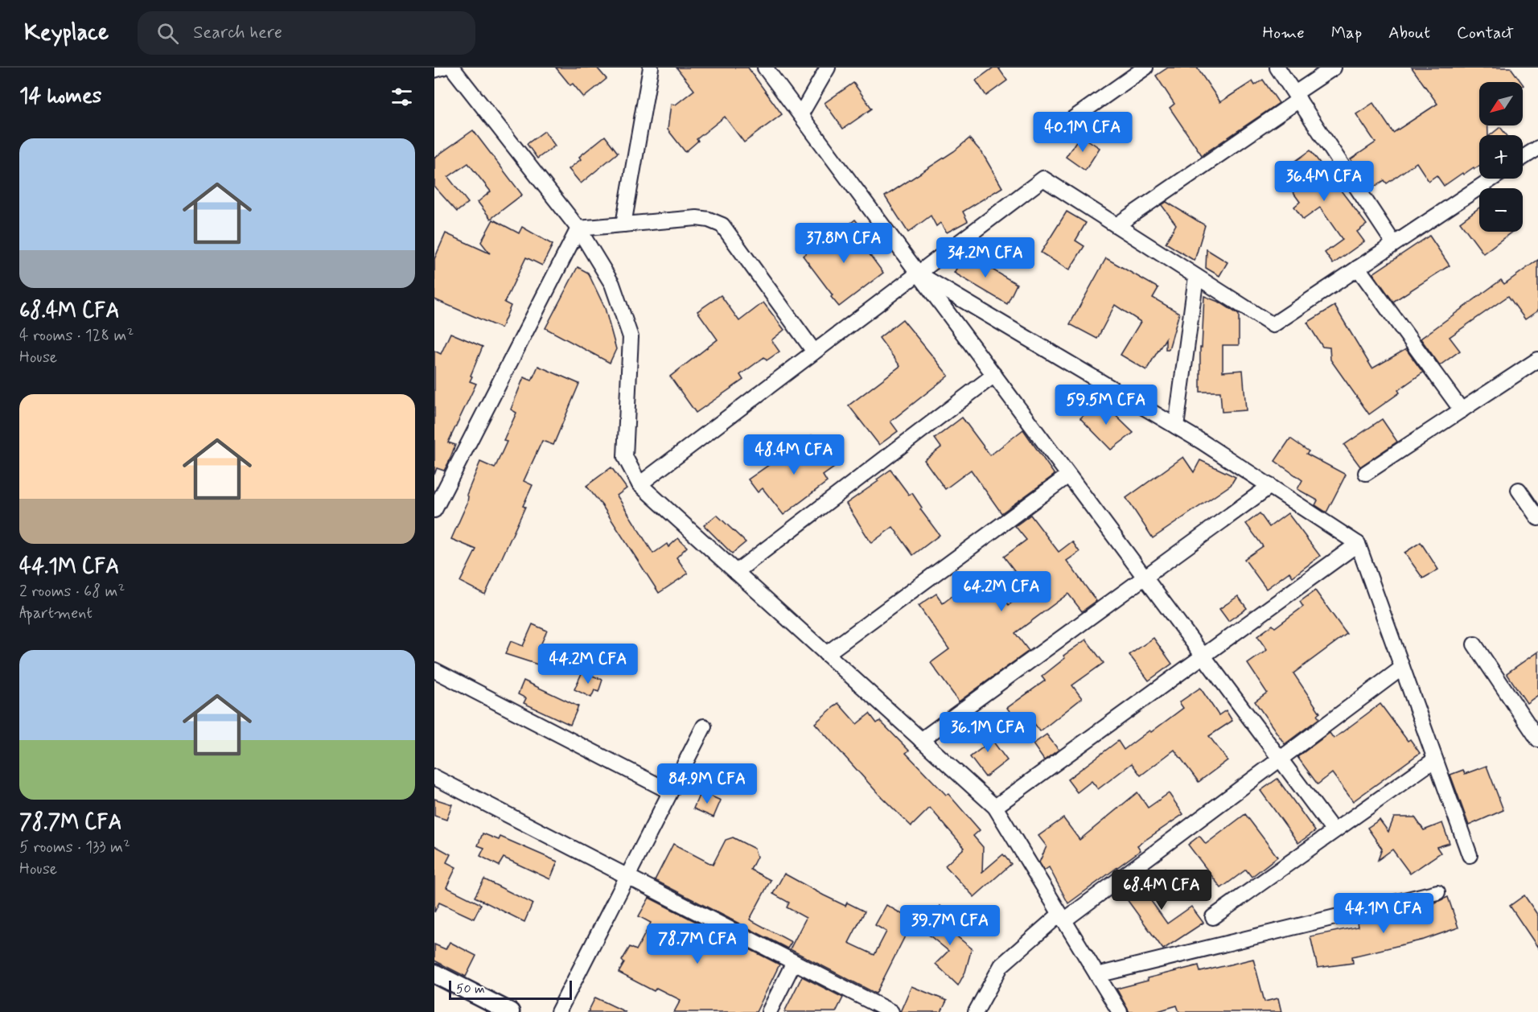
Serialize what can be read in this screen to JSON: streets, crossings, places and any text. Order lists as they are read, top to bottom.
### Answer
{
  "scale_bar": "50 m",
  "north": "bottom left",
  "page": {
    "header": "Keyplace",
    "search": "Search here",
    "nav": [
      "Home",
      "Map",
      "About",
      "Contact"
    ],
    "heading": "14 homes",
    "map_buttons": ["+", "−"],
    "price": [
      "40.1M CFA",
      "36.4M CFA",
      "37.8M CFA",
      "34.2M CFA",
      "59.5M CFA",
      "48.4M CFA",
      "64.2M CFA",
      "44.2M CFA",
      "36.1M CFA",
      "84.9M CFA",
      "68.4M CFA",
      "44.1M CFA",
      "39.7M CFA",
      "78.7M CFA"
    ],
    "list": [
      {
        "name": "68.4M CFA",
        "note": "4 rooms · 128 m² · House"
      },
      {
        "name": "44.1M CFA",
        "note": "2 rooms · 68 m² · Apartment"
      },
      {
        "name": "78.7M CFA",
        "note": "5 rooms · 133 m² · House"
      }
    ],
    "scale": "50 m"
  }
}
